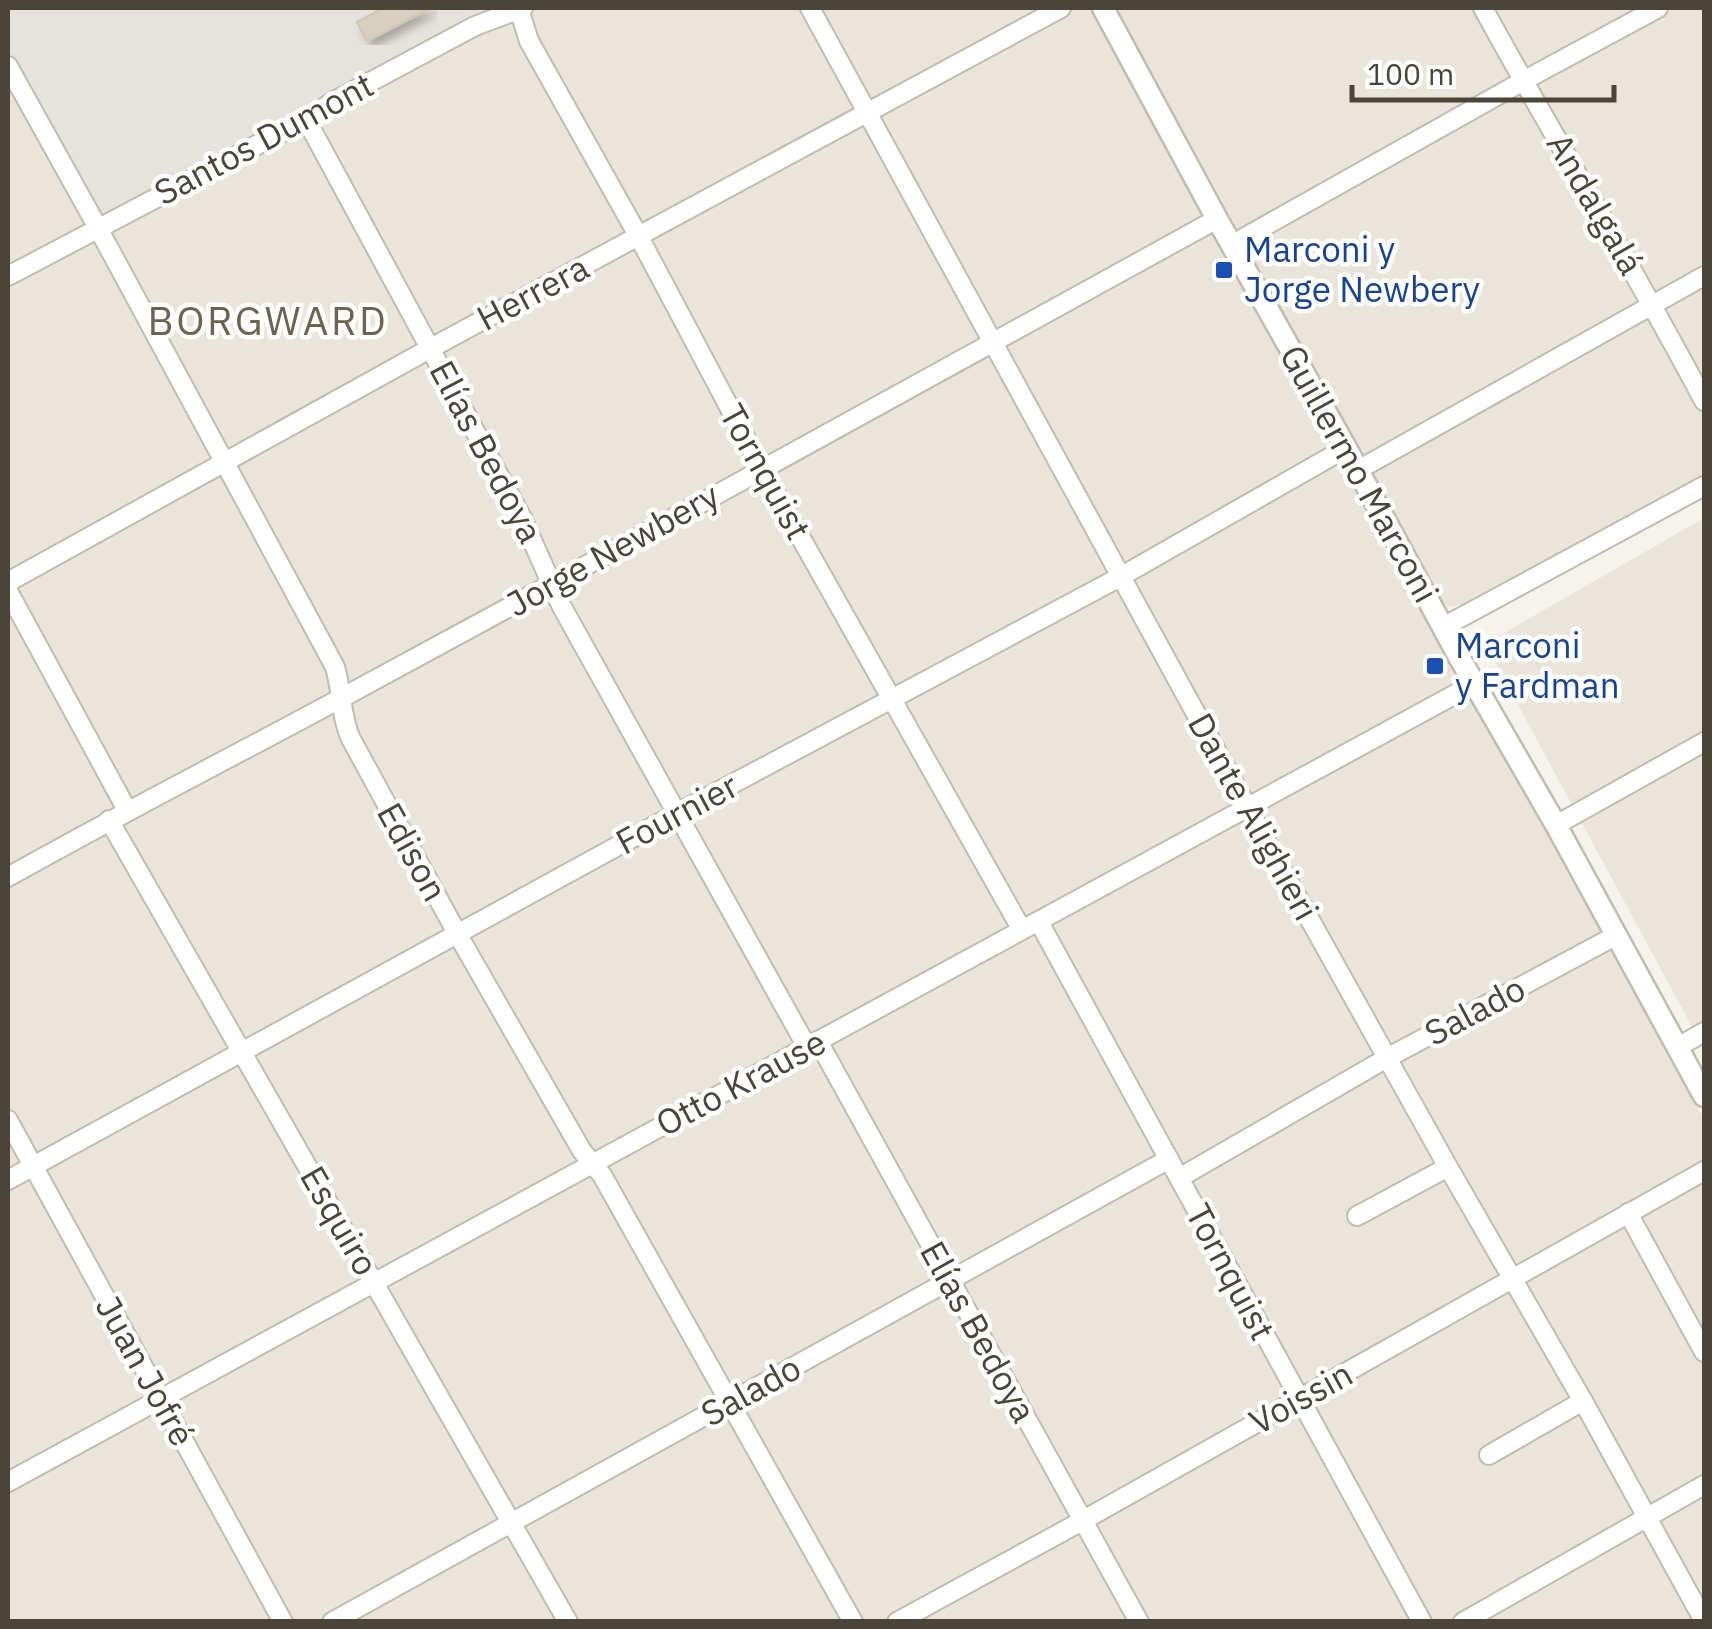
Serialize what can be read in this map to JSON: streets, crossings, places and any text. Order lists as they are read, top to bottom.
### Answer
{
  "streets": {
    "street": [
      "Santos Dumont",
      "Andalgalá",
      "Herrera",
      "Elías Bedoya",
      "Tornquist",
      "Guillermo Marconi",
      "Jorge Newbery",
      "Fournier",
      "Dante Alighieri",
      "Edison",
      "Salado",
      "Otto Krause",
      "Esquiro",
      "Juan Jofré",
      "Voissin"
    ]
  },
  "crossings": [
    ["Santos Dumont", "Elías Bedoya"],
    ["Santos Dumont", "Tornquist"],
    ["Santos Dumont", "Edison"],
    ["Herrera", "Elías Bedoya"],
    ["Herrera", "Tornquist"],
    ["Herrera", "Dante Alighieri"],
    ["Herrera", "Edison"],
    ["Elías Bedoya", "Jorge Newbery"],
    ["Elías Bedoya", "Fournier"],
    ["Elías Bedoya", "Salado"],
    ["Elías Bedoya", "Otto Krause"],
    ["Elías Bedoya", "Voissin"],
    ["Tornquist", "Jorge Newbery"],
    ["Tornquist", "Fournier"],
    ["Tornquist", "Salado"],
    ["Tornquist", "Otto Krause"],
    ["Tornquist", "Voissin"],
    ["Guillermo Marconi", "Jorge Newbery"],
    ["Guillermo Marconi", "Fournier"],
    ["Guillermo Marconi", "Salado"],
    ["Guillermo Marconi", "Otto Krause"],
    ["Jorge Newbery", "Dante Alighieri"],
    ["Jorge Newbery", "Edison"],
    ["Jorge Newbery", "Esquiro"],
    ["Fournier", "Dante Alighieri"],
    ["Fournier", "Edison"],
    ["Fournier", "Esquiro"],
    ["Fournier", "Juan Jofré"],
    ["Dante Alighieri", "Salado"],
    ["Dante Alighieri", "Otto Krause"],
    ["Dante Alighieri", "Voissin"],
    ["Edison", "Salado"],
    ["Edison", "Otto Krause"],
    ["Salado", "Esquiro"],
    ["Otto Krause", "Esquiro"],
    ["Otto Krause", "Juan Jofré"]
  ],
  "districts": ["BORGWARD"],
  "places": {
    "transit": ["Marconi y Jorge Newbery", "Marconi y Fardman"]
  },
  "scale_bar": "100 m"
}
